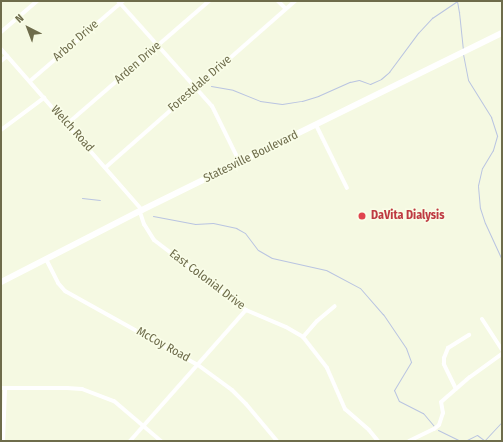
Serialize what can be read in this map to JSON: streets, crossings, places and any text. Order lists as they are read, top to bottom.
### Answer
{
  "streets": {
    "main road": ["Statesville Boulevard"],
    "street": [
      "Arbor Drive",
      "Arden Drive",
      "Forestdale Drive",
      "Welch Road",
      "East Colonial Drive",
      "McCoy Road"
    ]
  },
  "crossings": [
    ["Arbor Drive", "Welch Road"],
    ["Arden Drive", "Welch Road"],
    ["Forestdale Drive", "Welch Road"],
    ["Welch Road", "Statesville Boulevard"],
    ["Welch Road", "East Colonial Drive"],
    ["Statesville Boulevard", "East Colonial Drive"],
    ["Statesville Boulevard", "McCoy Road"]
  ],
  "places": ["DaVita Dialysis"],
  "north": "top left"
}
